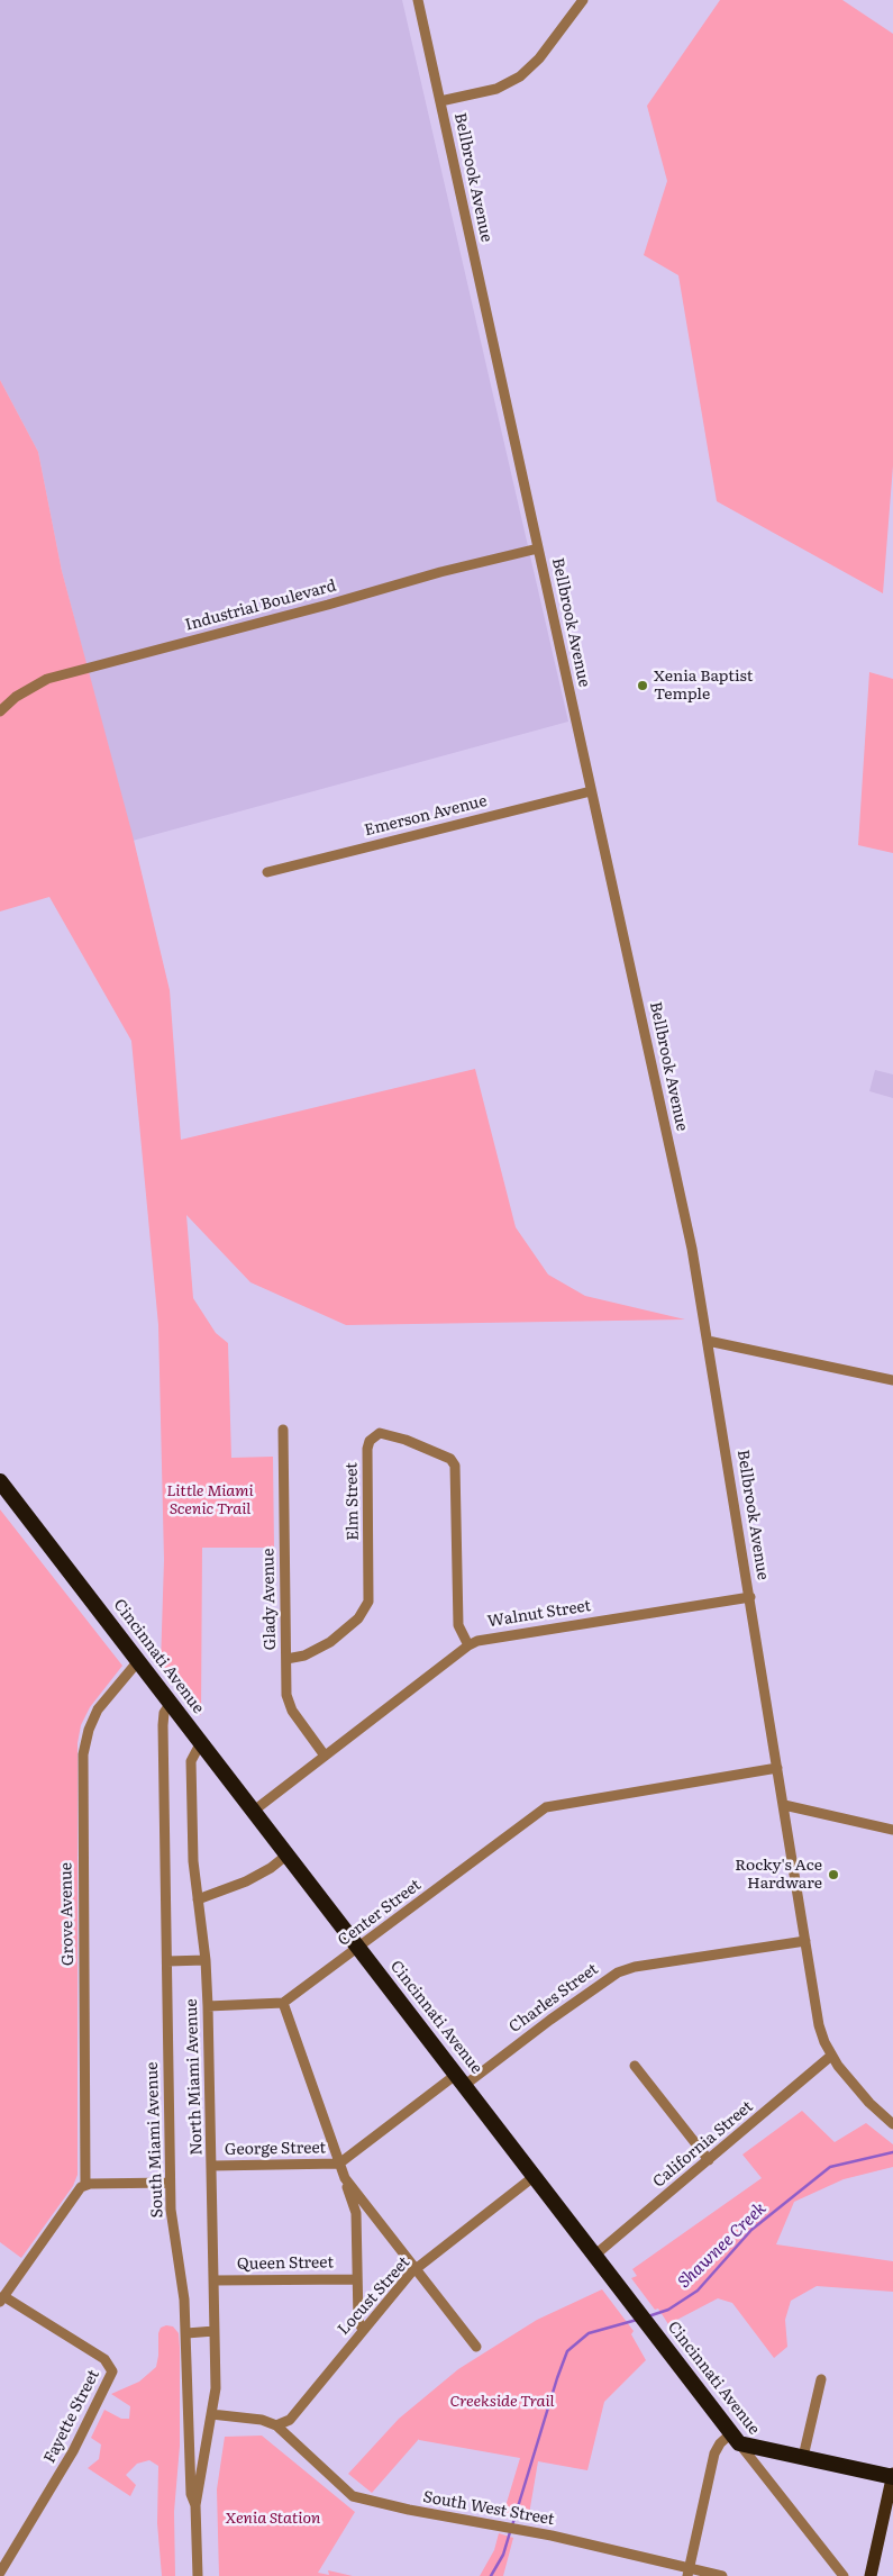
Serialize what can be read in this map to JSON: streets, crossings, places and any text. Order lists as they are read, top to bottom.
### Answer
{
  "streets": {
    "highway": ["Cincinnati Avenue"],
    "street": [
      "Bellbrook Avenue",
      "Industrial Boulevard",
      "Emerson Avenue",
      "Elm Street",
      "Glady Avenue",
      "Walnut Street",
      "Center Street",
      "Grove Avenue",
      "Charles Street",
      "North Miami Avenue",
      "South Miami Avenue",
      "California Street",
      "George Street",
      "Queen Street",
      "Locust Street",
      "Fayette Street",
      "South West Street"
    ]
  },
  "crossings": [
    ["Bellbrook Avenue", "Industrial Boulevard"],
    ["Bellbrook Avenue", "Emerson Avenue"],
    ["Bellbrook Avenue", "Walnut Street"],
    ["Bellbrook Avenue", "Center Street"],
    ["Bellbrook Avenue", "Charles Street"],
    ["Bellbrook Avenue", "California Street"],
    ["Elm Street", "Glady Avenue"],
    ["Elm Street", "Walnut Street"],
    ["Glady Avenue", "Walnut Street"],
    ["Walnut Street", "Cincinnati Avenue"],
    ["Cincinnati Avenue", "Center Street"],
    ["Cincinnati Avenue", "Grove Avenue"],
    ["Cincinnati Avenue", "Charles Street"],
    ["Cincinnati Avenue", "North Miami Avenue"],
    ["Cincinnati Avenue", "South Miami Avenue"],
    ["Cincinnati Avenue", "California Street"],
    ["Cincinnati Avenue", "Locust Street"],
    ["Charles Street", "George Street"],
    ["North Miami Avenue", "South Miami Avenue"],
    ["North Miami Avenue", "George Street"],
    ["North Miami Avenue", "Queen Street"],
    ["Locust Street", "South West Street"]
  ],
  "water": ["Shawnee Creek"],
  "parks": ["Little Miami Scenic Trail", "Creekside Trail", "Xenia Station"],
  "places": ["Xenia Baptist Temple", "Rocky's Ace Hardware"]
}
